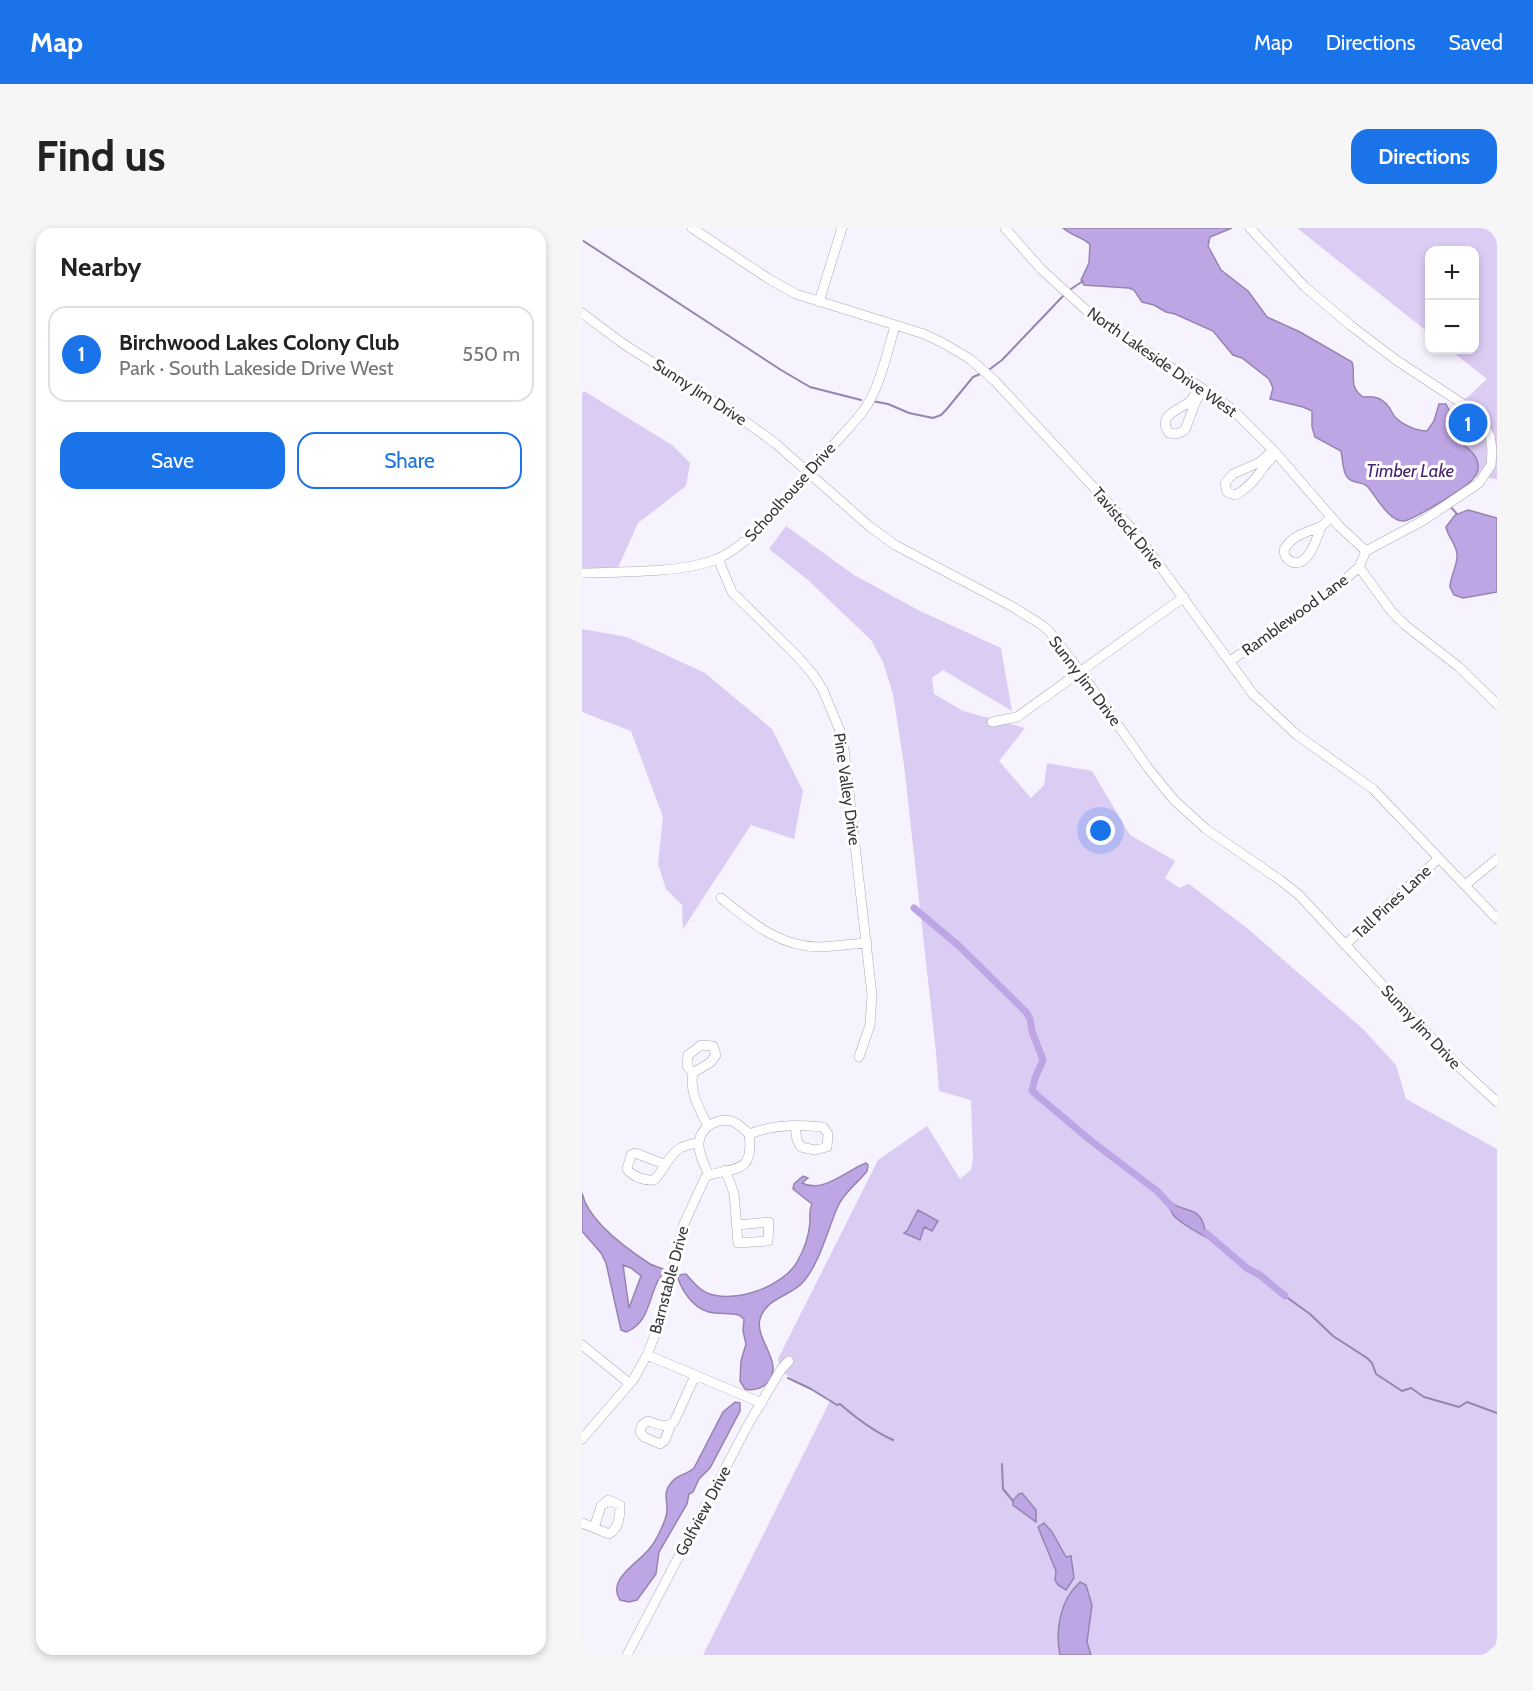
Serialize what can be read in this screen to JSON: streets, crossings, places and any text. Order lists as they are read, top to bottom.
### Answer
{
  "streets": {
    "street": [
      "North Lakeside Drive West",
      "Sunny Jim Drive",
      "Schoolhouse Drive",
      "Tavistock Drive",
      "Ramblewood Lane",
      "Pine Valley Drive",
      "Tall Pines Lane",
      "Barnstable Drive",
      "Golfview Drive"
    ]
  },
  "crossings": [
    ["Sunny Jim Drive", "Schoolhouse Drive"],
    ["Sunny Jim Drive", "Tall Pines Lane"],
    ["Schoolhouse Drive", "Tavistock Drive"],
    ["Schoolhouse Drive", "Pine Valley Drive"],
    ["Tavistock Drive", "Ramblewood Lane"],
    ["Tavistock Drive", "Tall Pines Lane"]
  ],
  "water": ["Timber Lake"],
  "page": {
    "header": "Map",
    "nav": ["Map", "Directions", "Saved"],
    "buttons": [
      "Directions",
      ["Save", "Share"]
    ],
    "title": "Find us",
    "heading": "Nearby",
    "map_buttons": ["+", "−"],
    "list": [
      {
        "mark": "1",
        "name": "Birchwood Lakes Colony Club",
        "note": "Park · South Lakeside Drive West",
        "value": "550 m"
      }
    ],
    "pins": "1"
  }
}
